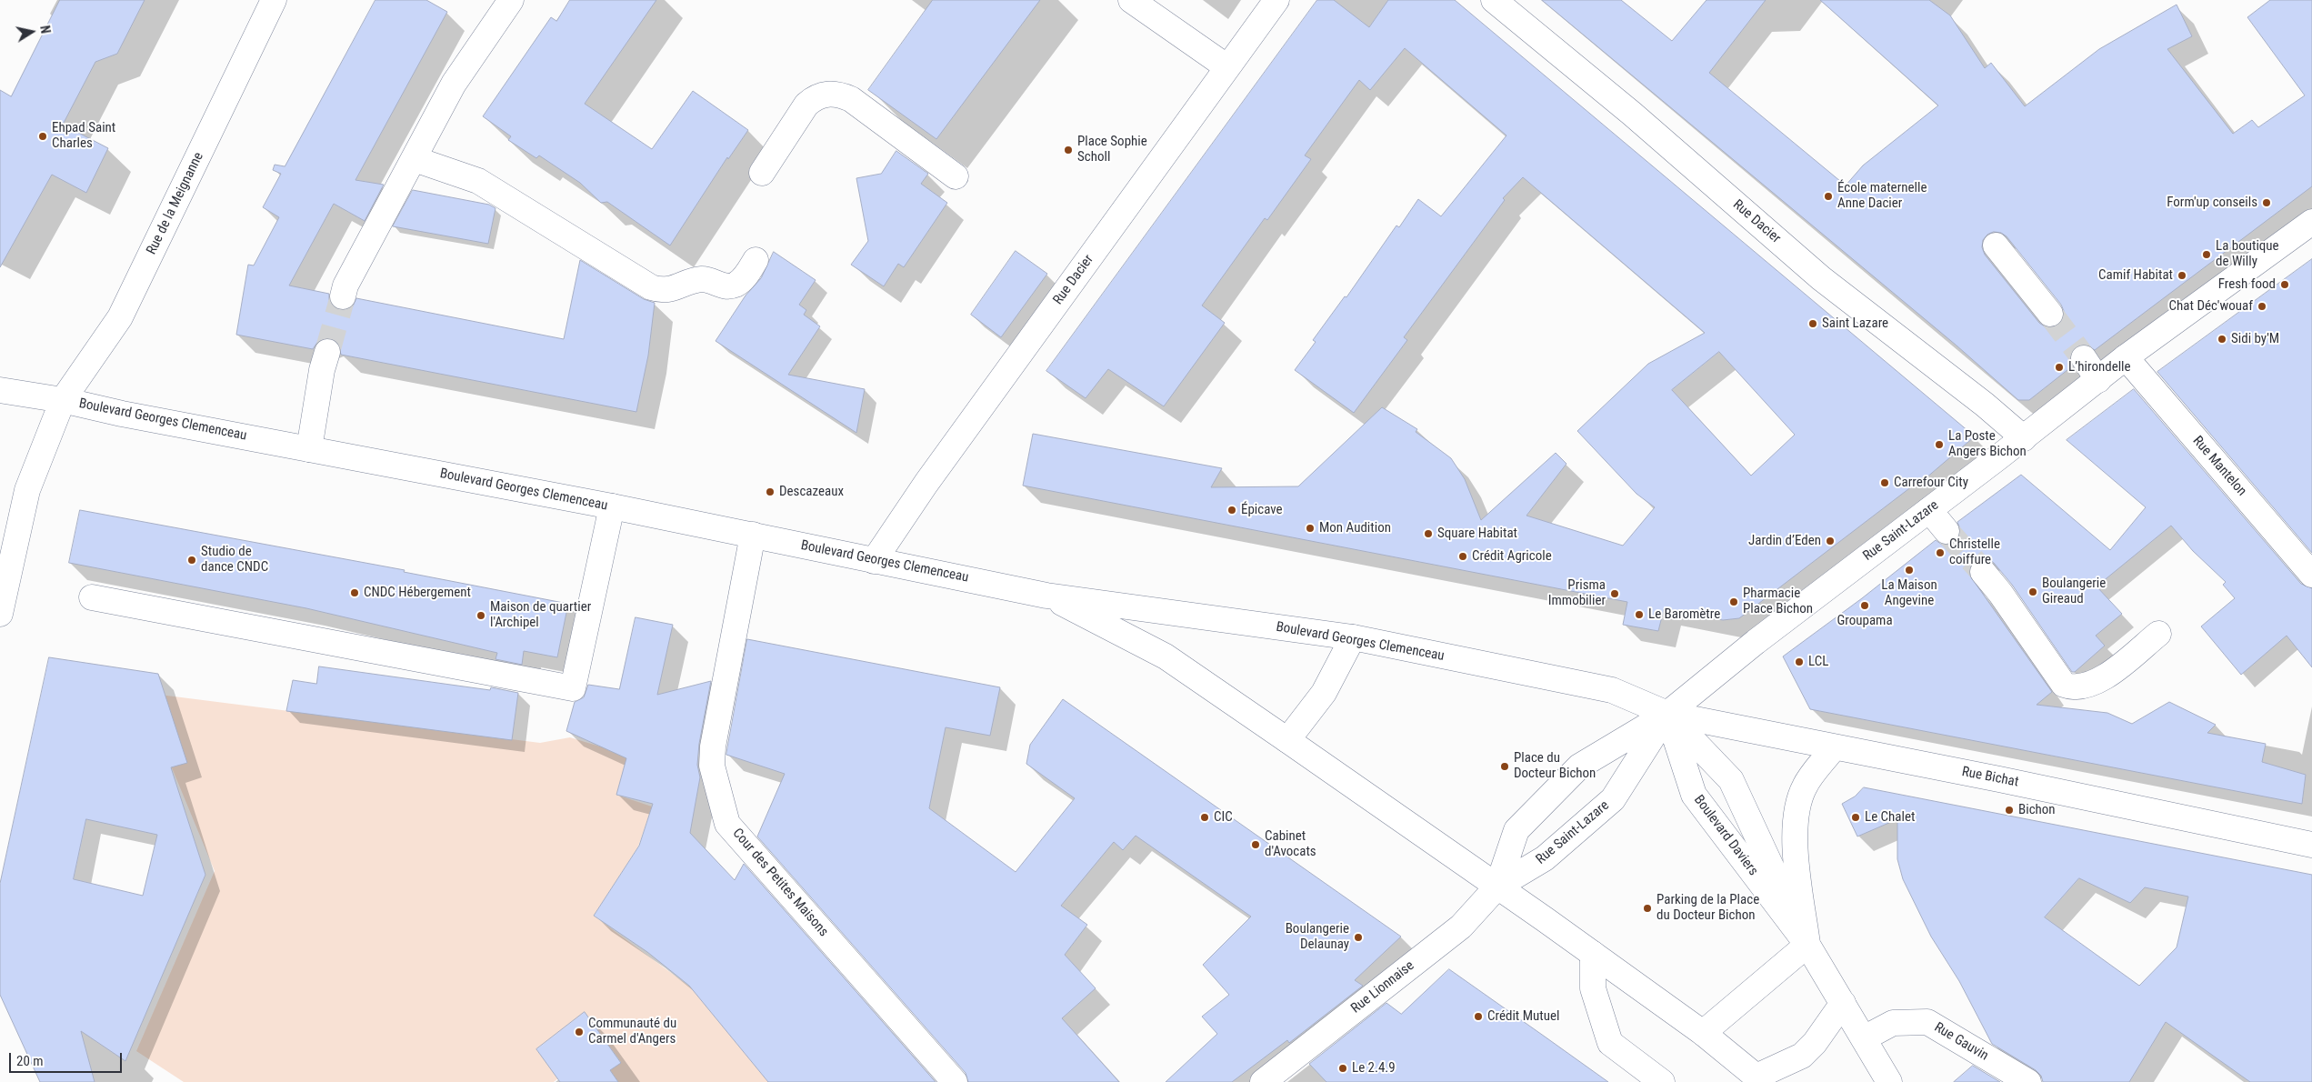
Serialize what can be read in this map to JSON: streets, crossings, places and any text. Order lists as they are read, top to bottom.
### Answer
{
  "streets": {
    "main road": [
      "Rue de la Meignanne",
      "Rue Dacier",
      "Boulevard Georges Clemenceau",
      "Rue Mantelon",
      "Rue Saint-Lazare",
      "Rue Bichat",
      "Boulevard Daviers",
      "Cour des Petites Maisons",
      "Rue Lionnaise",
      "Rue Gauvin"
    ]
  },
  "crossings": [
    ["Rue de la Meignanne", "Boulevard Georges Clemenceau"],
    ["Rue Dacier", "Boulevard Georges Clemenceau"],
    ["Rue Dacier", "Rue Saint-Lazare"],
    ["Boulevard Georges Clemenceau", "Rue Saint-Lazare"],
    ["Boulevard Georges Clemenceau", "Rue Bichat"],
    ["Boulevard Georges Clemenceau", "Boulevard Daviers"],
    ["Boulevard Georges Clemenceau", "Cour des Petites Maisons"],
    ["Boulevard Georges Clemenceau", "Rue Lionnaise"],
    ["Rue Mantelon", "Rue Saint-Lazare"],
    ["Rue Saint-Lazare", "Rue Bichat"],
    ["Rue Saint-Lazare", "Boulevard Daviers"],
    ["Rue Saint-Lazare", "Rue Lionnaise"],
    ["Rue Bichat", "Boulevard Daviers"],
    ["Boulevard Daviers", "Rue Gauvin"]
  ],
  "places": [
    "Ehpad Saint Charles",
    "Place Sophie Scholl",
    "École maternelle Anne Dacier",
    "Form'up conseils",
    "La boutique de Willy",
    "Camif Habitat",
    "Fresh food",
    "Chat Déc'wouaf",
    "Saint Lazare",
    "Sidi by'M",
    "L’hirondelle",
    "La Poste Angers Bichon",
    "Carrefour City",
    "Descazeaux",
    "Épicave",
    "Mon Audition",
    "Square Habitat",
    "Jardin d’Eden",
    "Christelle coiffure",
    "Crédit Agricole",
    "Studio de dance CNDC",
    "La Maison Angevine",
    "Boulangerie Gireaud",
    "CNDC Hébergement",
    "Prisma Immobilier",
    "Pharmacie Place Bichon",
    "Groupama",
    "Le Baromètre",
    "Maison de quartier l'Archipel",
    "LCL",
    "Place du Docteur Bichon",
    "Bichon",
    "CIC",
    "Le Chalet",
    "Cabinet d'Avocats",
    "Parking de la Place du Docteur Bichon",
    "Boulangerie Delaunay",
    "Crédit Mutuel",
    "Communauté du Carmel d'Angers",
    "Le 2.4.9"
  ],
  "scale_bar": "20 m",
  "north": "right"
}
